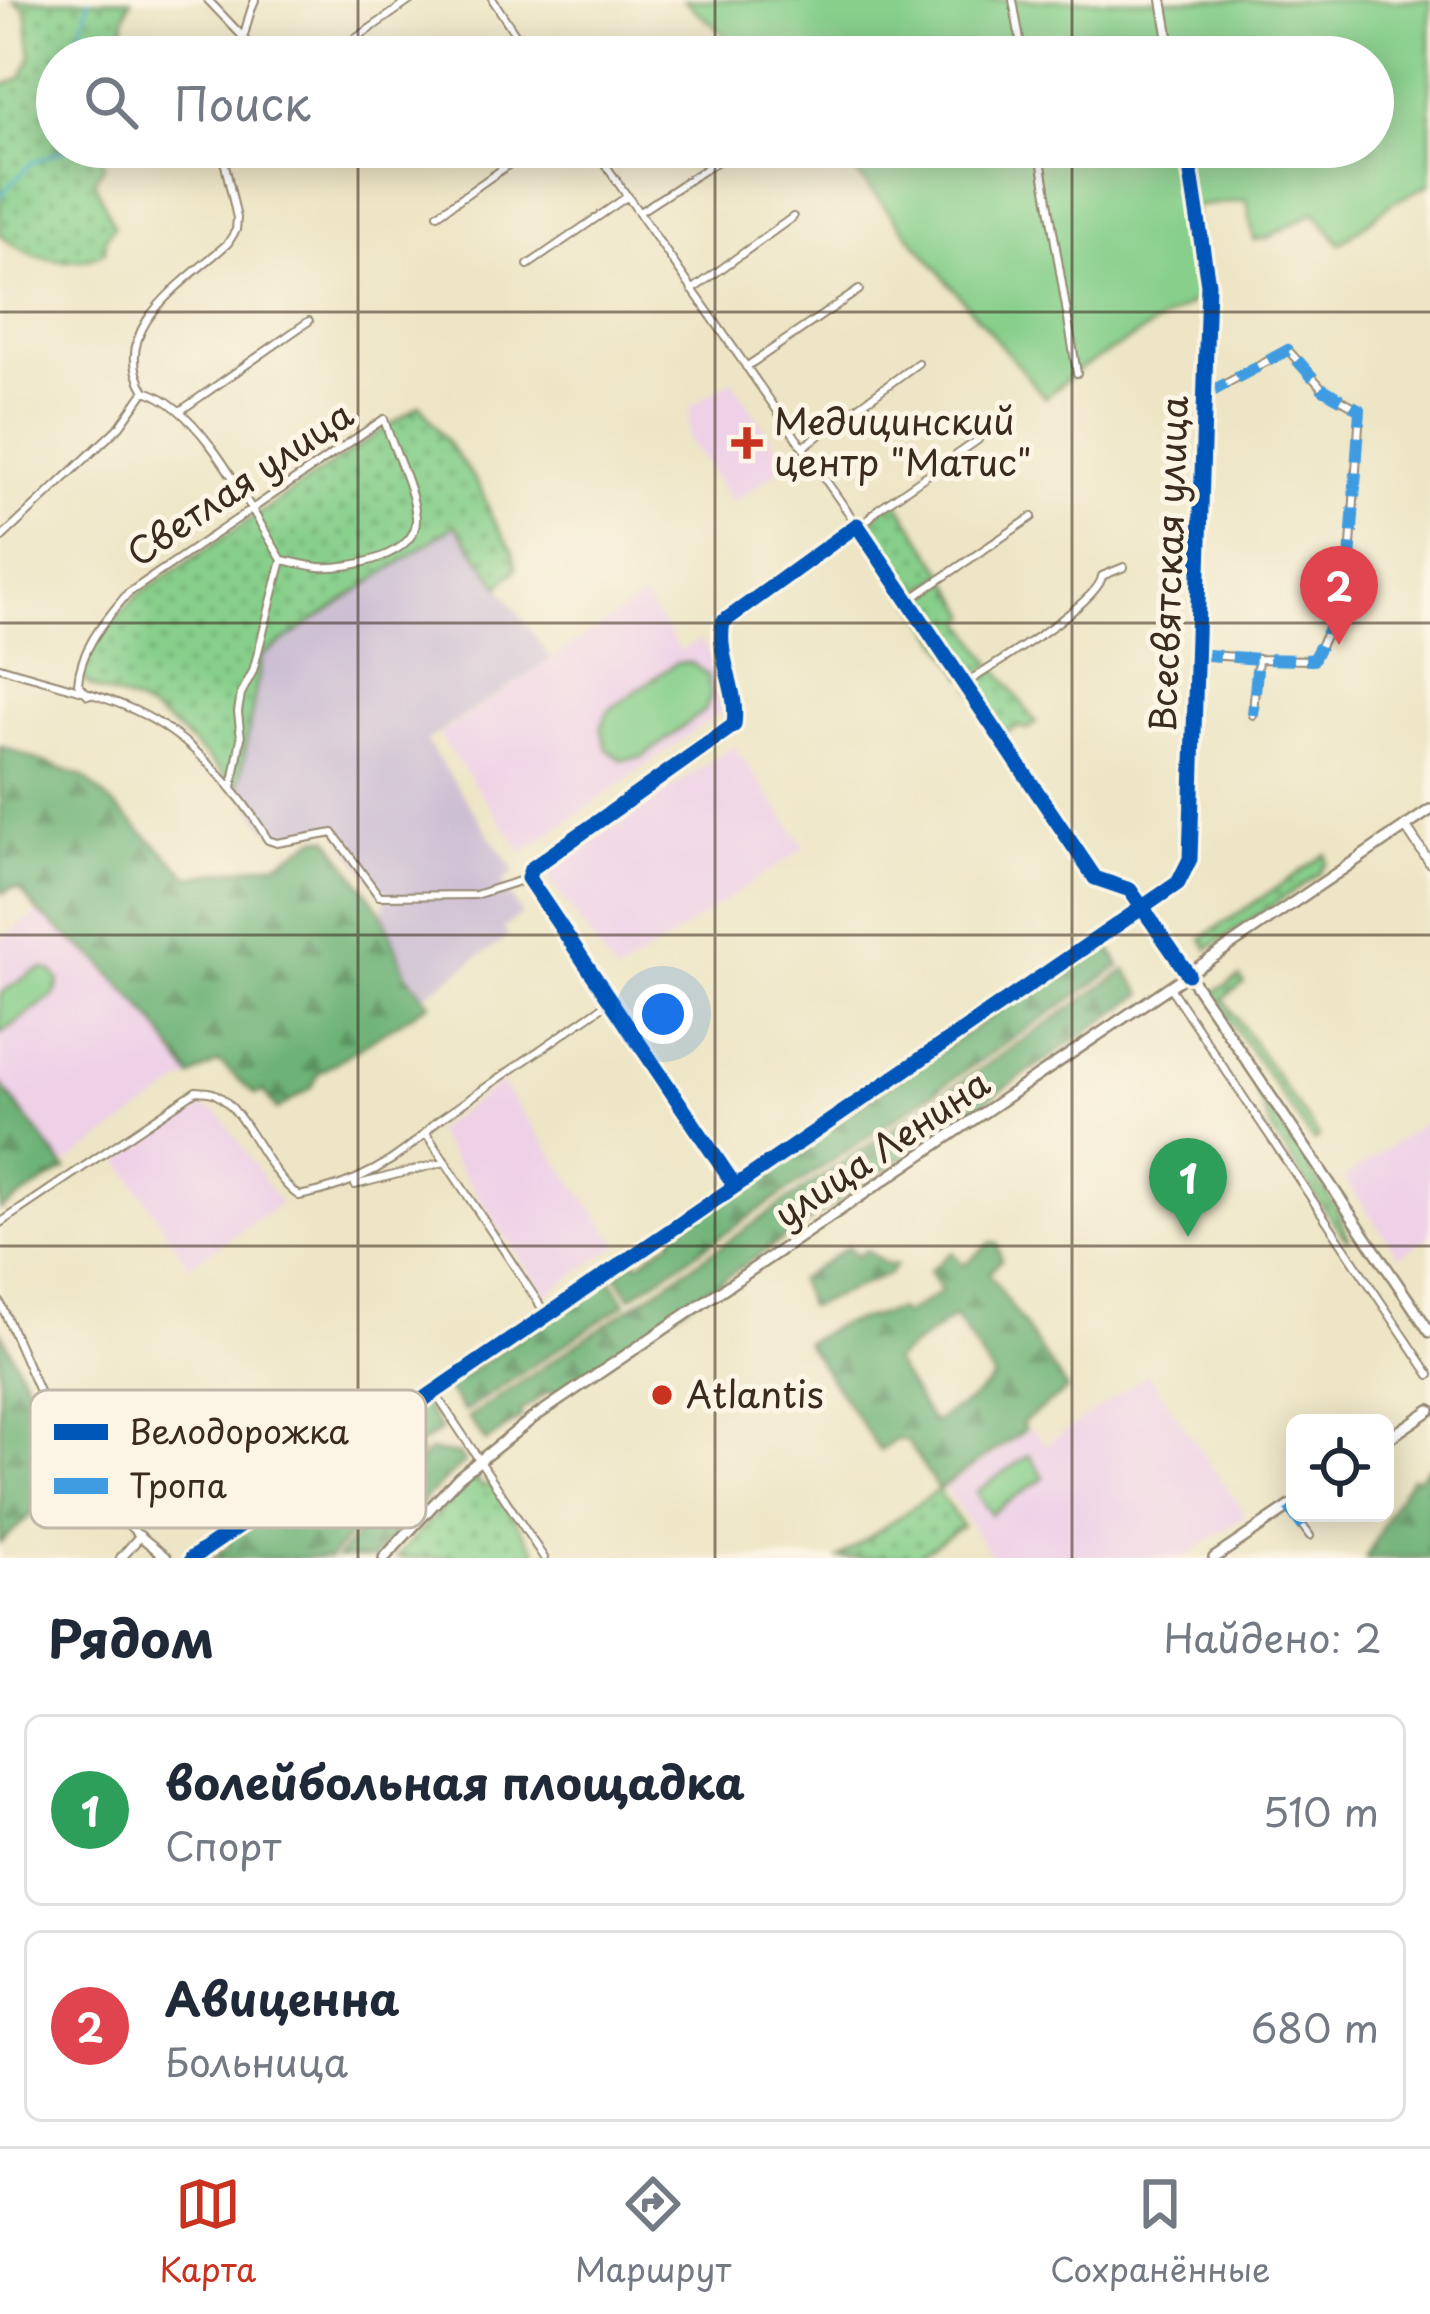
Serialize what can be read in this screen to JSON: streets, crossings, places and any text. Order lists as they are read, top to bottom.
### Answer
{
  "streets": {
    "main road": ["улица Ленина"],
    "street": ["Светлая улица", "Всесвятская улица"]
  },
  "places": {
    "health": ["Медицинский центр \"Матис\""],
    "other": ["Atlantis"]
  },
  "legend": ["Велодорожка", "Тропа"],
  "page": {
    "search": "Поиск",
    "pins": ["2", "1"],
    "heading": ["Рядом", "Найдено: 2"],
    "list": [
      {
        "mark": "1",
        "name": "волейбольная площадка",
        "note": "Спорт",
        "value": "510 m"
      },
      {
        "mark": "2",
        "name": "Авиценна",
        "note": "Больница",
        "value": "680 m"
      }
    ],
    "nav": ["Карта", "Маршрут", "Сохранённые"]
  }
}
